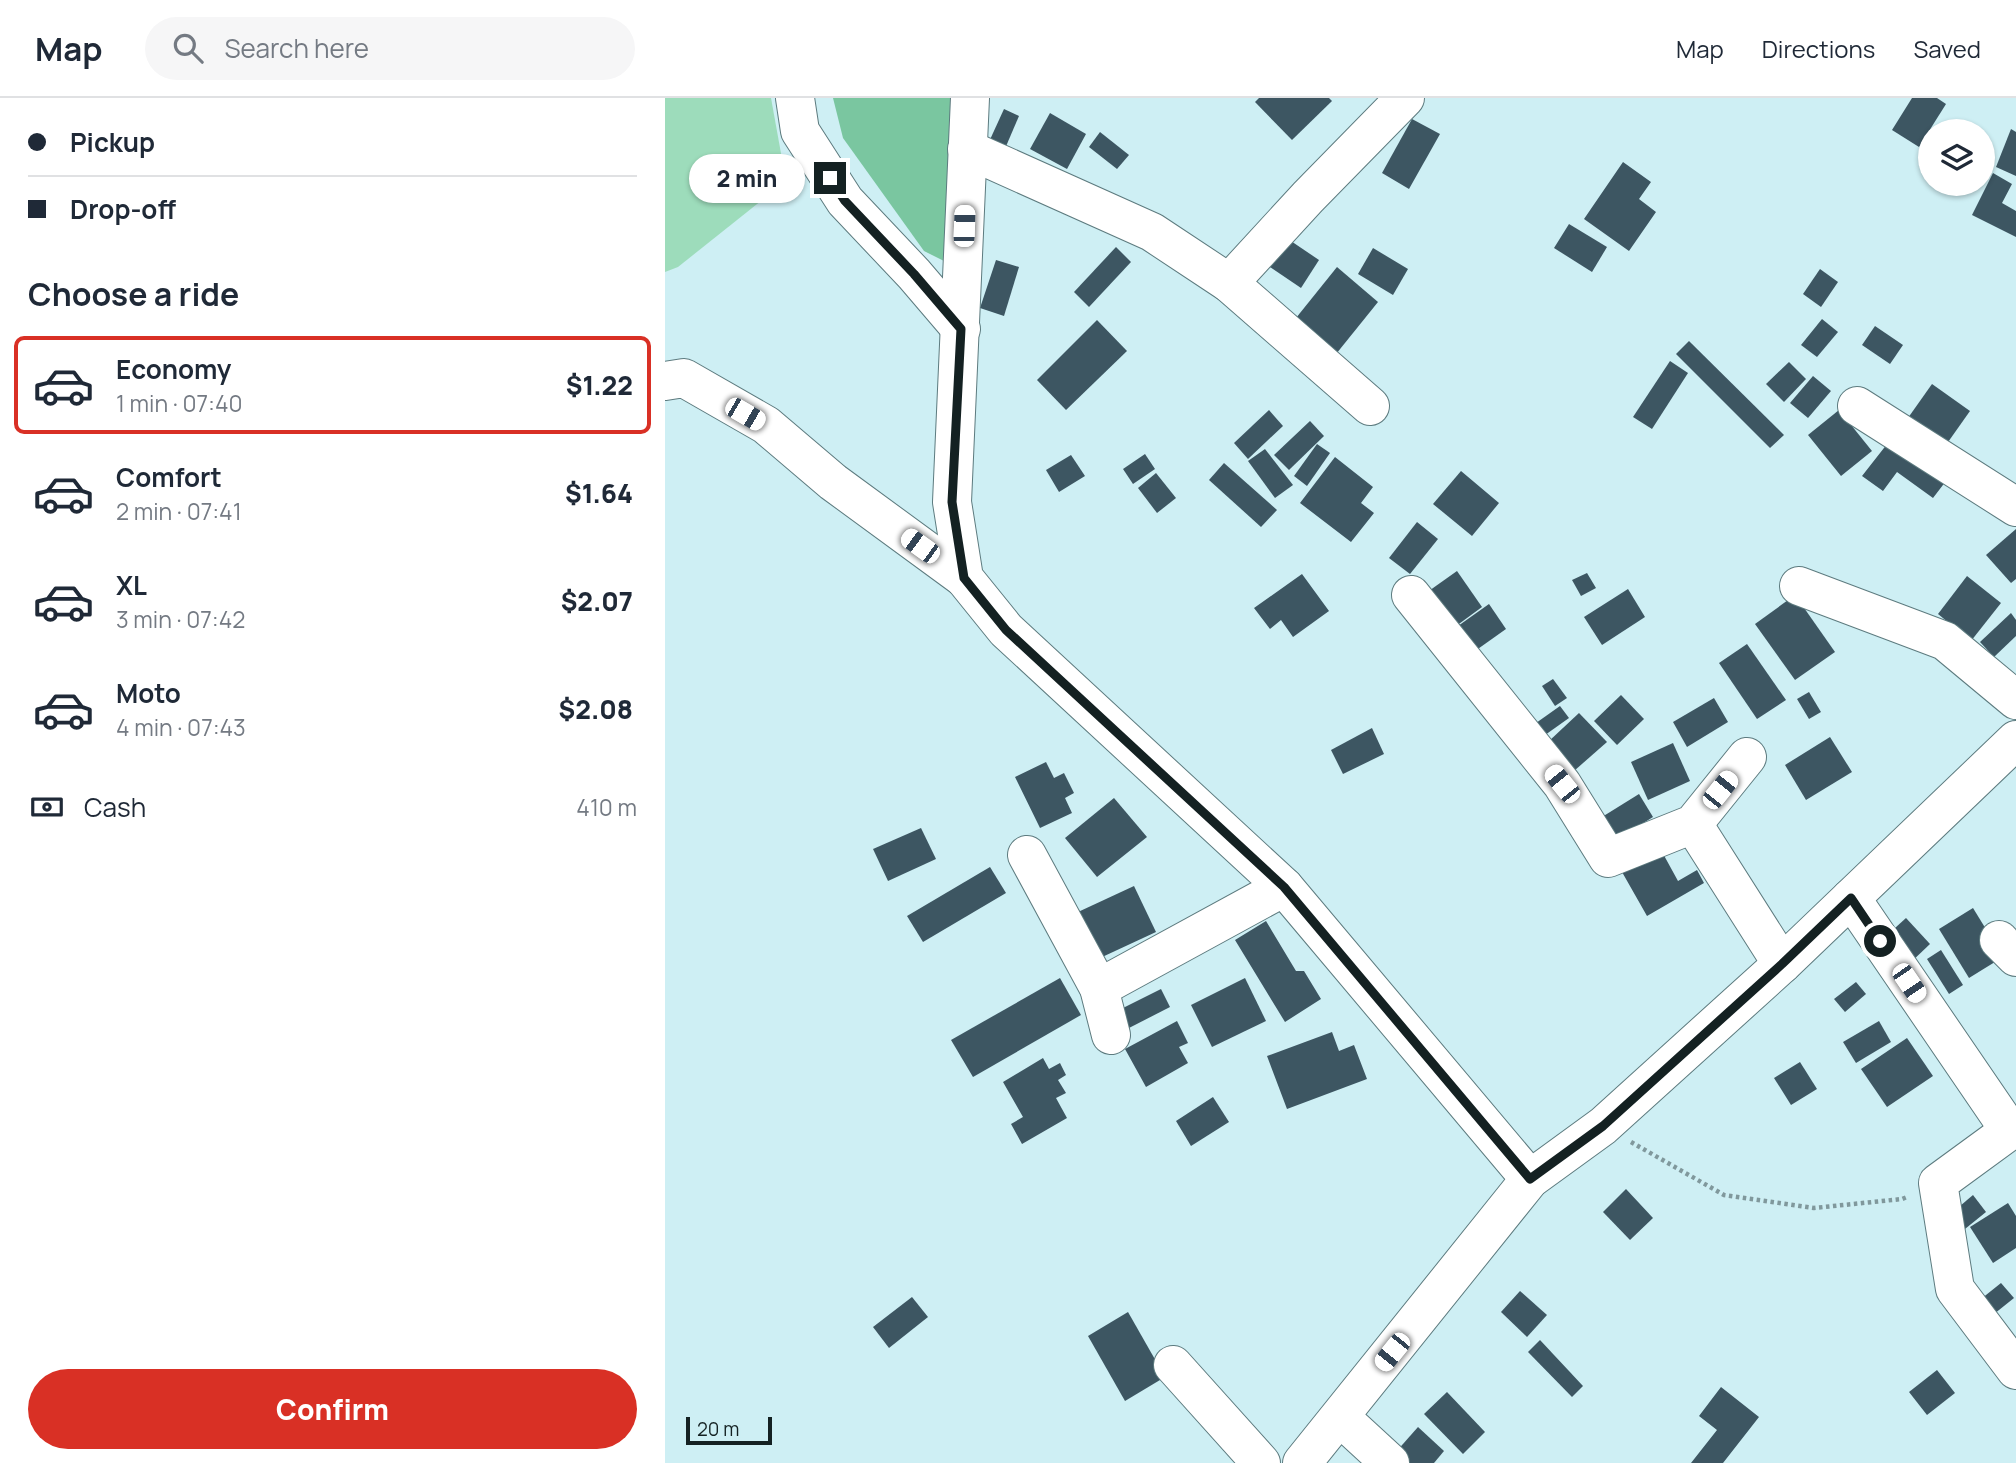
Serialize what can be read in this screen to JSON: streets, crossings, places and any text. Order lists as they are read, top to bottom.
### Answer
{
  "scale_bar": "20 m",
  "page": {
    "header": "Map",
    "search": "Search here",
    "nav": ["Map", "Directions", "Saved"],
    "banner": ["Pickup", "Drop-off"],
    "bubble": "2 min",
    "heading": "Choose a ride",
    "list": [
      {
        "name": "Economy",
        "note": "1 min · 07:40",
        "value": "$1.22"
      },
      {
        "name": "Comfort",
        "note": "2 min · 07:41",
        "value": "$1.64"
      },
      {
        "name": "XL",
        "note": "3 min · 07:42",
        "value": "$2.07"
      },
      {
        "name": "Moto",
        "note": "4 min · 07:43",
        "value": "$2.08"
      }
    ],
    "pay": ["Cash", "410 m"],
    "buttons": "Confirm",
    "scale": "20 m"
  }
}
